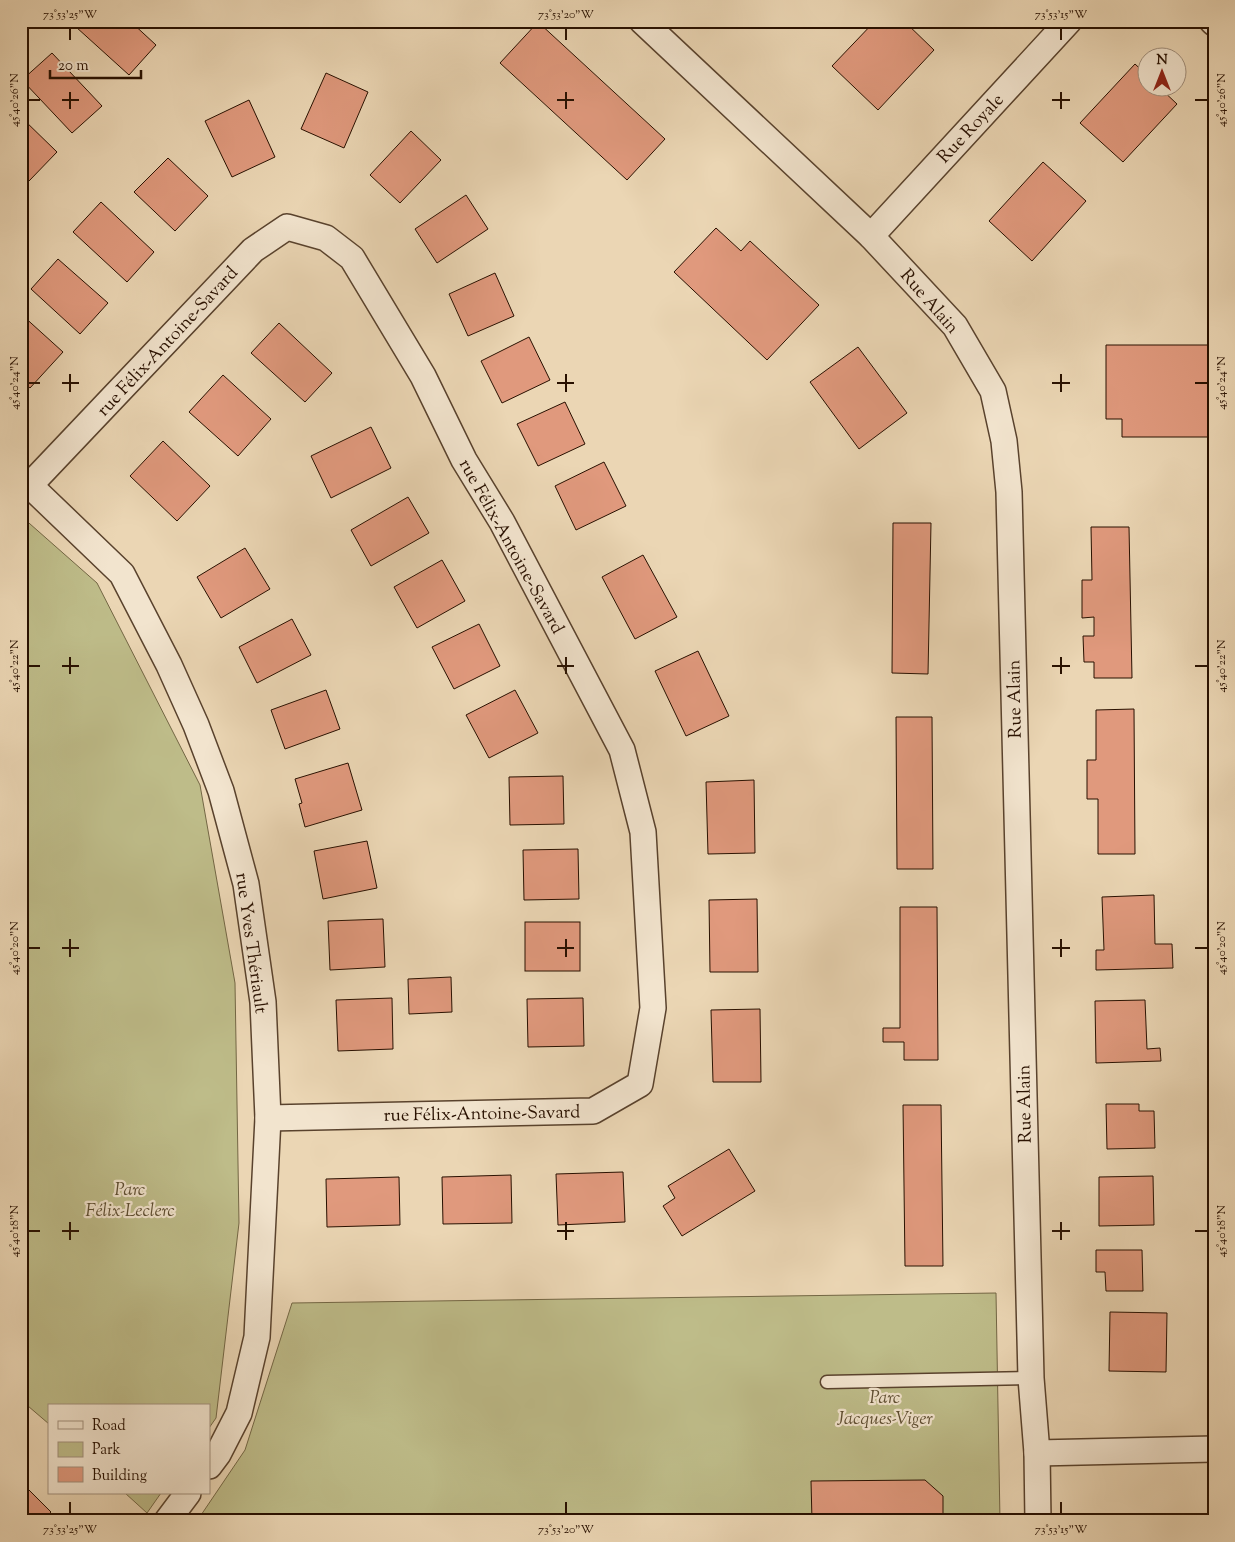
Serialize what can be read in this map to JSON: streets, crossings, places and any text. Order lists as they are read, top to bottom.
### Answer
{
  "streets": {
    "street": [
      "Rue Royale",
      "Rue Alain",
      "rue Félix-Antoine-Savard",
      "rue Yves Thériault"
    ]
  },
  "crossings": [
    ["Rue Royale", "Rue Alain"],
    ["rue Félix-Antoine-Savard", "rue Yves Thériault"]
  ],
  "parks": ["Parc Félix-Leclerc", "Parc Jacques-Viger"],
  "legend": ["Road", "Park", "Building"],
  "scale_bar": "20 m",
  "north": "top",
  "coordinates": [
    "73°53'25\"W",
    "73°53'20\"W",
    "73°53'15\"W",
    "45°40'26\"N",
    "45°40'24\"N",
    "45°40'22\"N",
    "45°40'20\"N",
    "45°40'18\"N"
  ]
}
